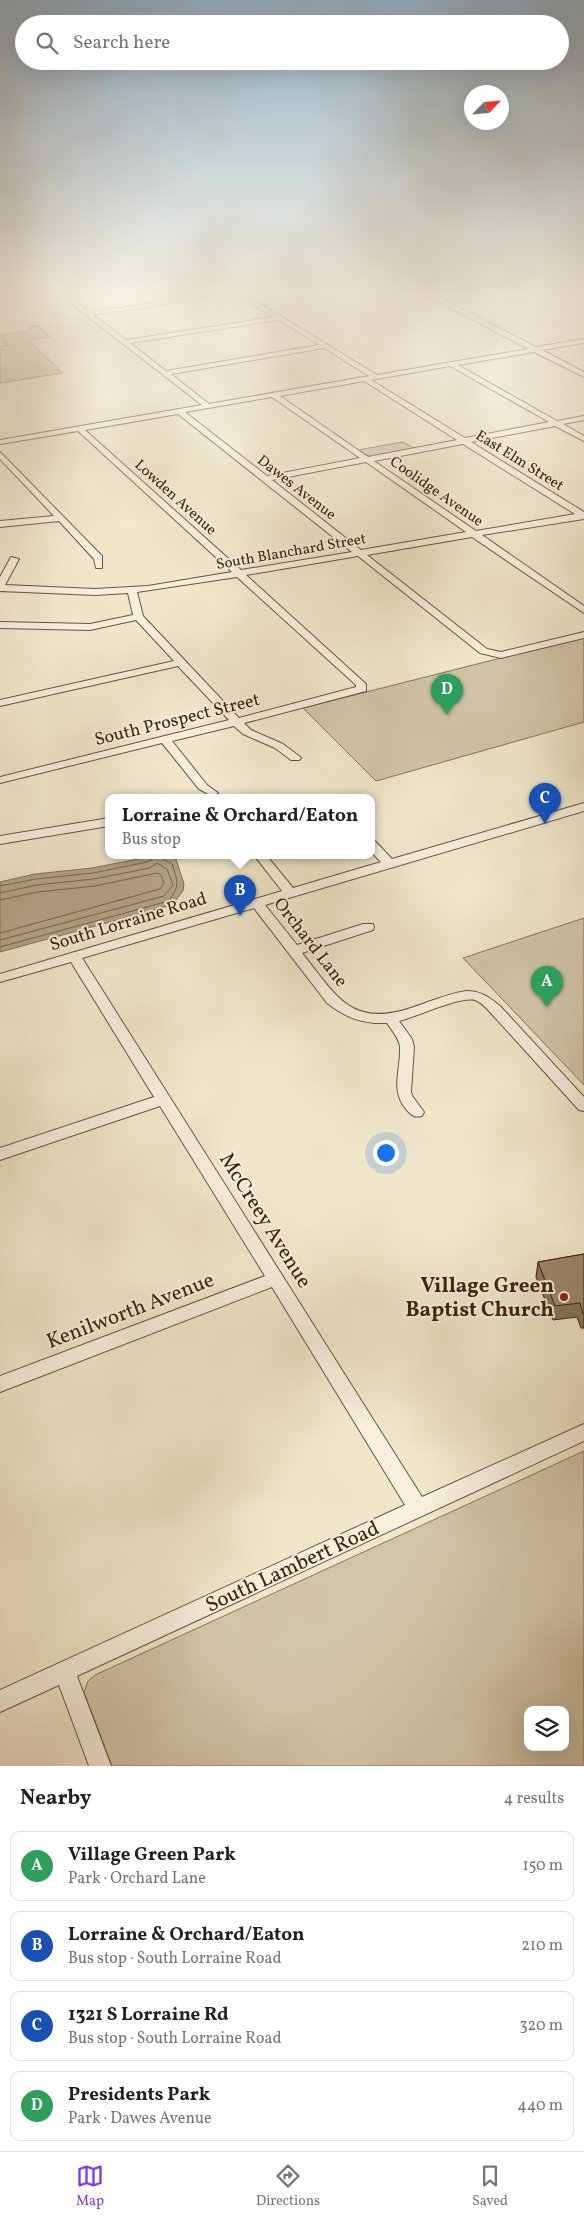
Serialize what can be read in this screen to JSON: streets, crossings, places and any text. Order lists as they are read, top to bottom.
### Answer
{
  "streets": {
    "street": [
      "East Elm Street",
      "Dawes Avenue",
      "Coolidge Avenue",
      "Lowden Avenue",
      "South Blanchard Street",
      "South Prospect Street",
      "South Lorraine Road",
      "Orchard Lane",
      "McCreey Avenue",
      "Kenilworth Avenue",
      "South Lambert Road"
    ]
  },
  "crossings": [
    ["East Elm Street", "South Blanchard Street"],
    ["Dawes Avenue", "South Blanchard Street"],
    ["Coolidge Avenue", "South Blanchard Street"],
    ["Lowden Avenue", "South Blanchard Street"],
    ["Lowden Avenue", "South Prospect Street"],
    ["South Lorraine Road", "Orchard Lane"],
    ["South Lorraine Road", "McCreey Avenue"],
    ["McCreey Avenue", "Kenilworth Avenue"],
    ["McCreey Avenue", "South Lambert Road"]
  ],
  "places": ["Village Green Baptist Church"],
  "north": "top right",
  "page": {
    "search": "Search here",
    "pins": [
      "D",
      "C",
      "B",
      "A"
    ],
    "popup": ["Lorraine & Orchard/Eaton", "Bus stop"],
    "heading": ["Nearby", "4 results"],
    "list": [
      {
        "mark": "A",
        "name": "Village Green Park",
        "note": "Park · Orchard Lane",
        "value": "150 m"
      },
      {
        "mark": "B",
        "name": "Lorraine & Orchard/Eaton",
        "note": "Bus stop · South Lorraine Road",
        "value": "210 m"
      },
      {
        "mark": "C",
        "name": "1321 S Lorraine Rd",
        "note": "Bus stop · South Lorraine Road",
        "value": "320 m"
      },
      {
        "mark": "D",
        "name": "Presidents Park",
        "note": "Park · Dawes Avenue",
        "value": "440 m"
      }
    ],
    "nav": ["Map", "Directions", "Saved"]
  }
}
